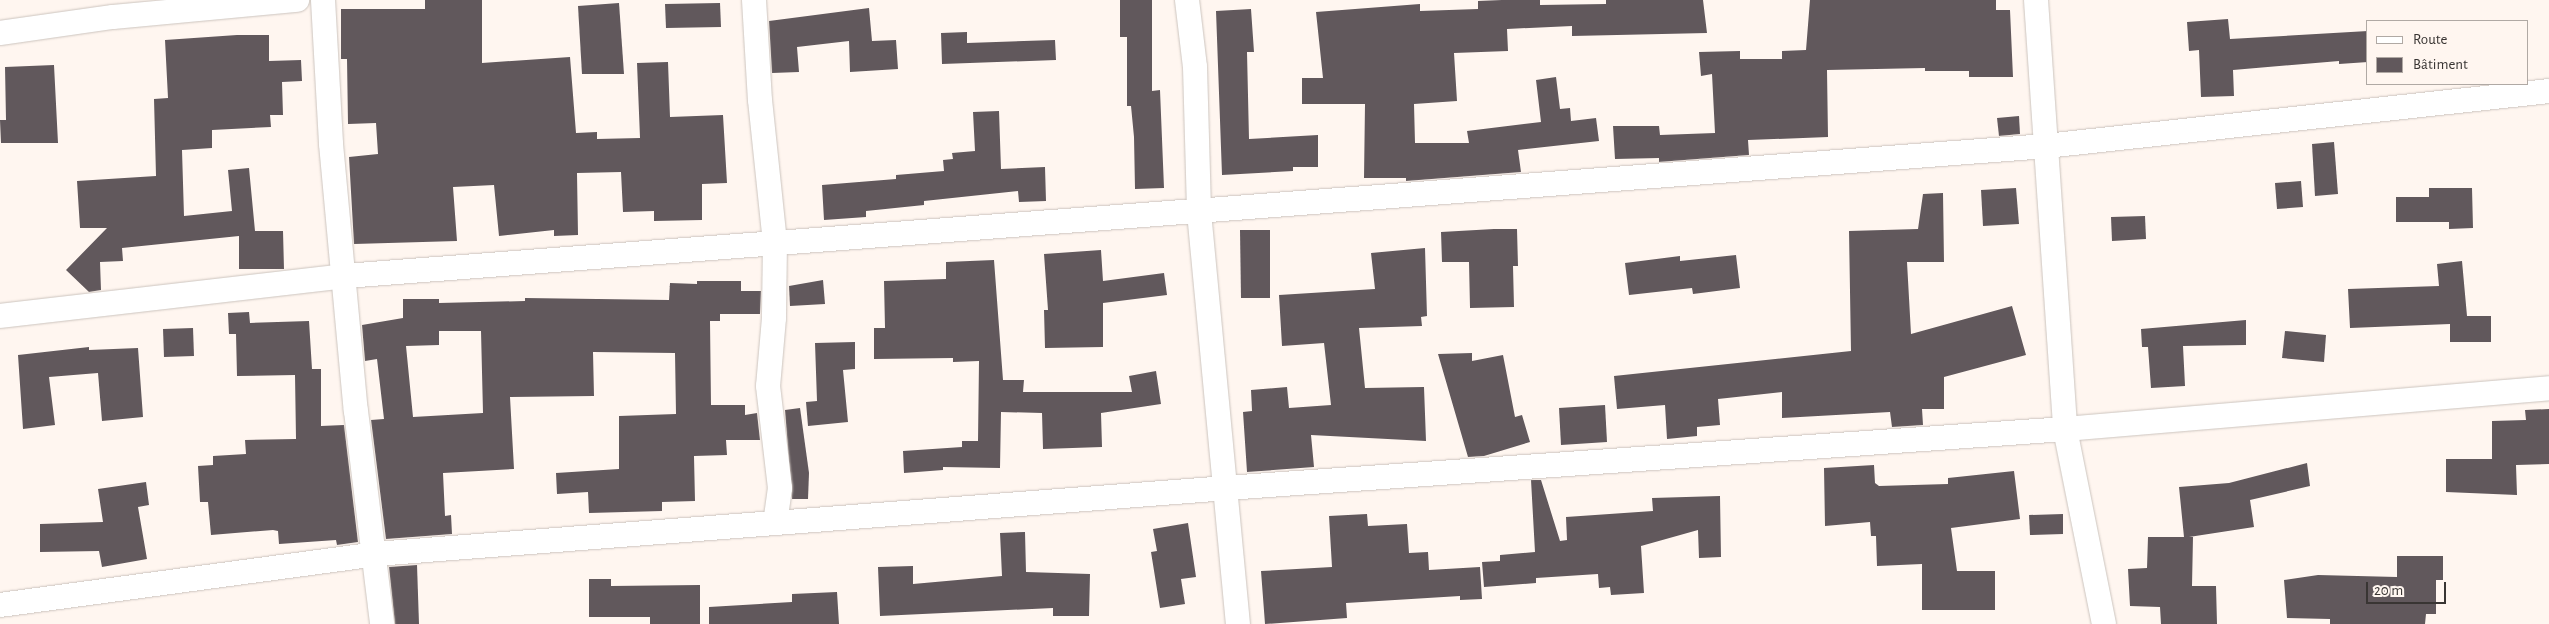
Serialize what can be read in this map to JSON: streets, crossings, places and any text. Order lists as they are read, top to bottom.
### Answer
{
  "legend": ["Route", "Bâtiment"],
  "scale_bar": "20 m"
}
